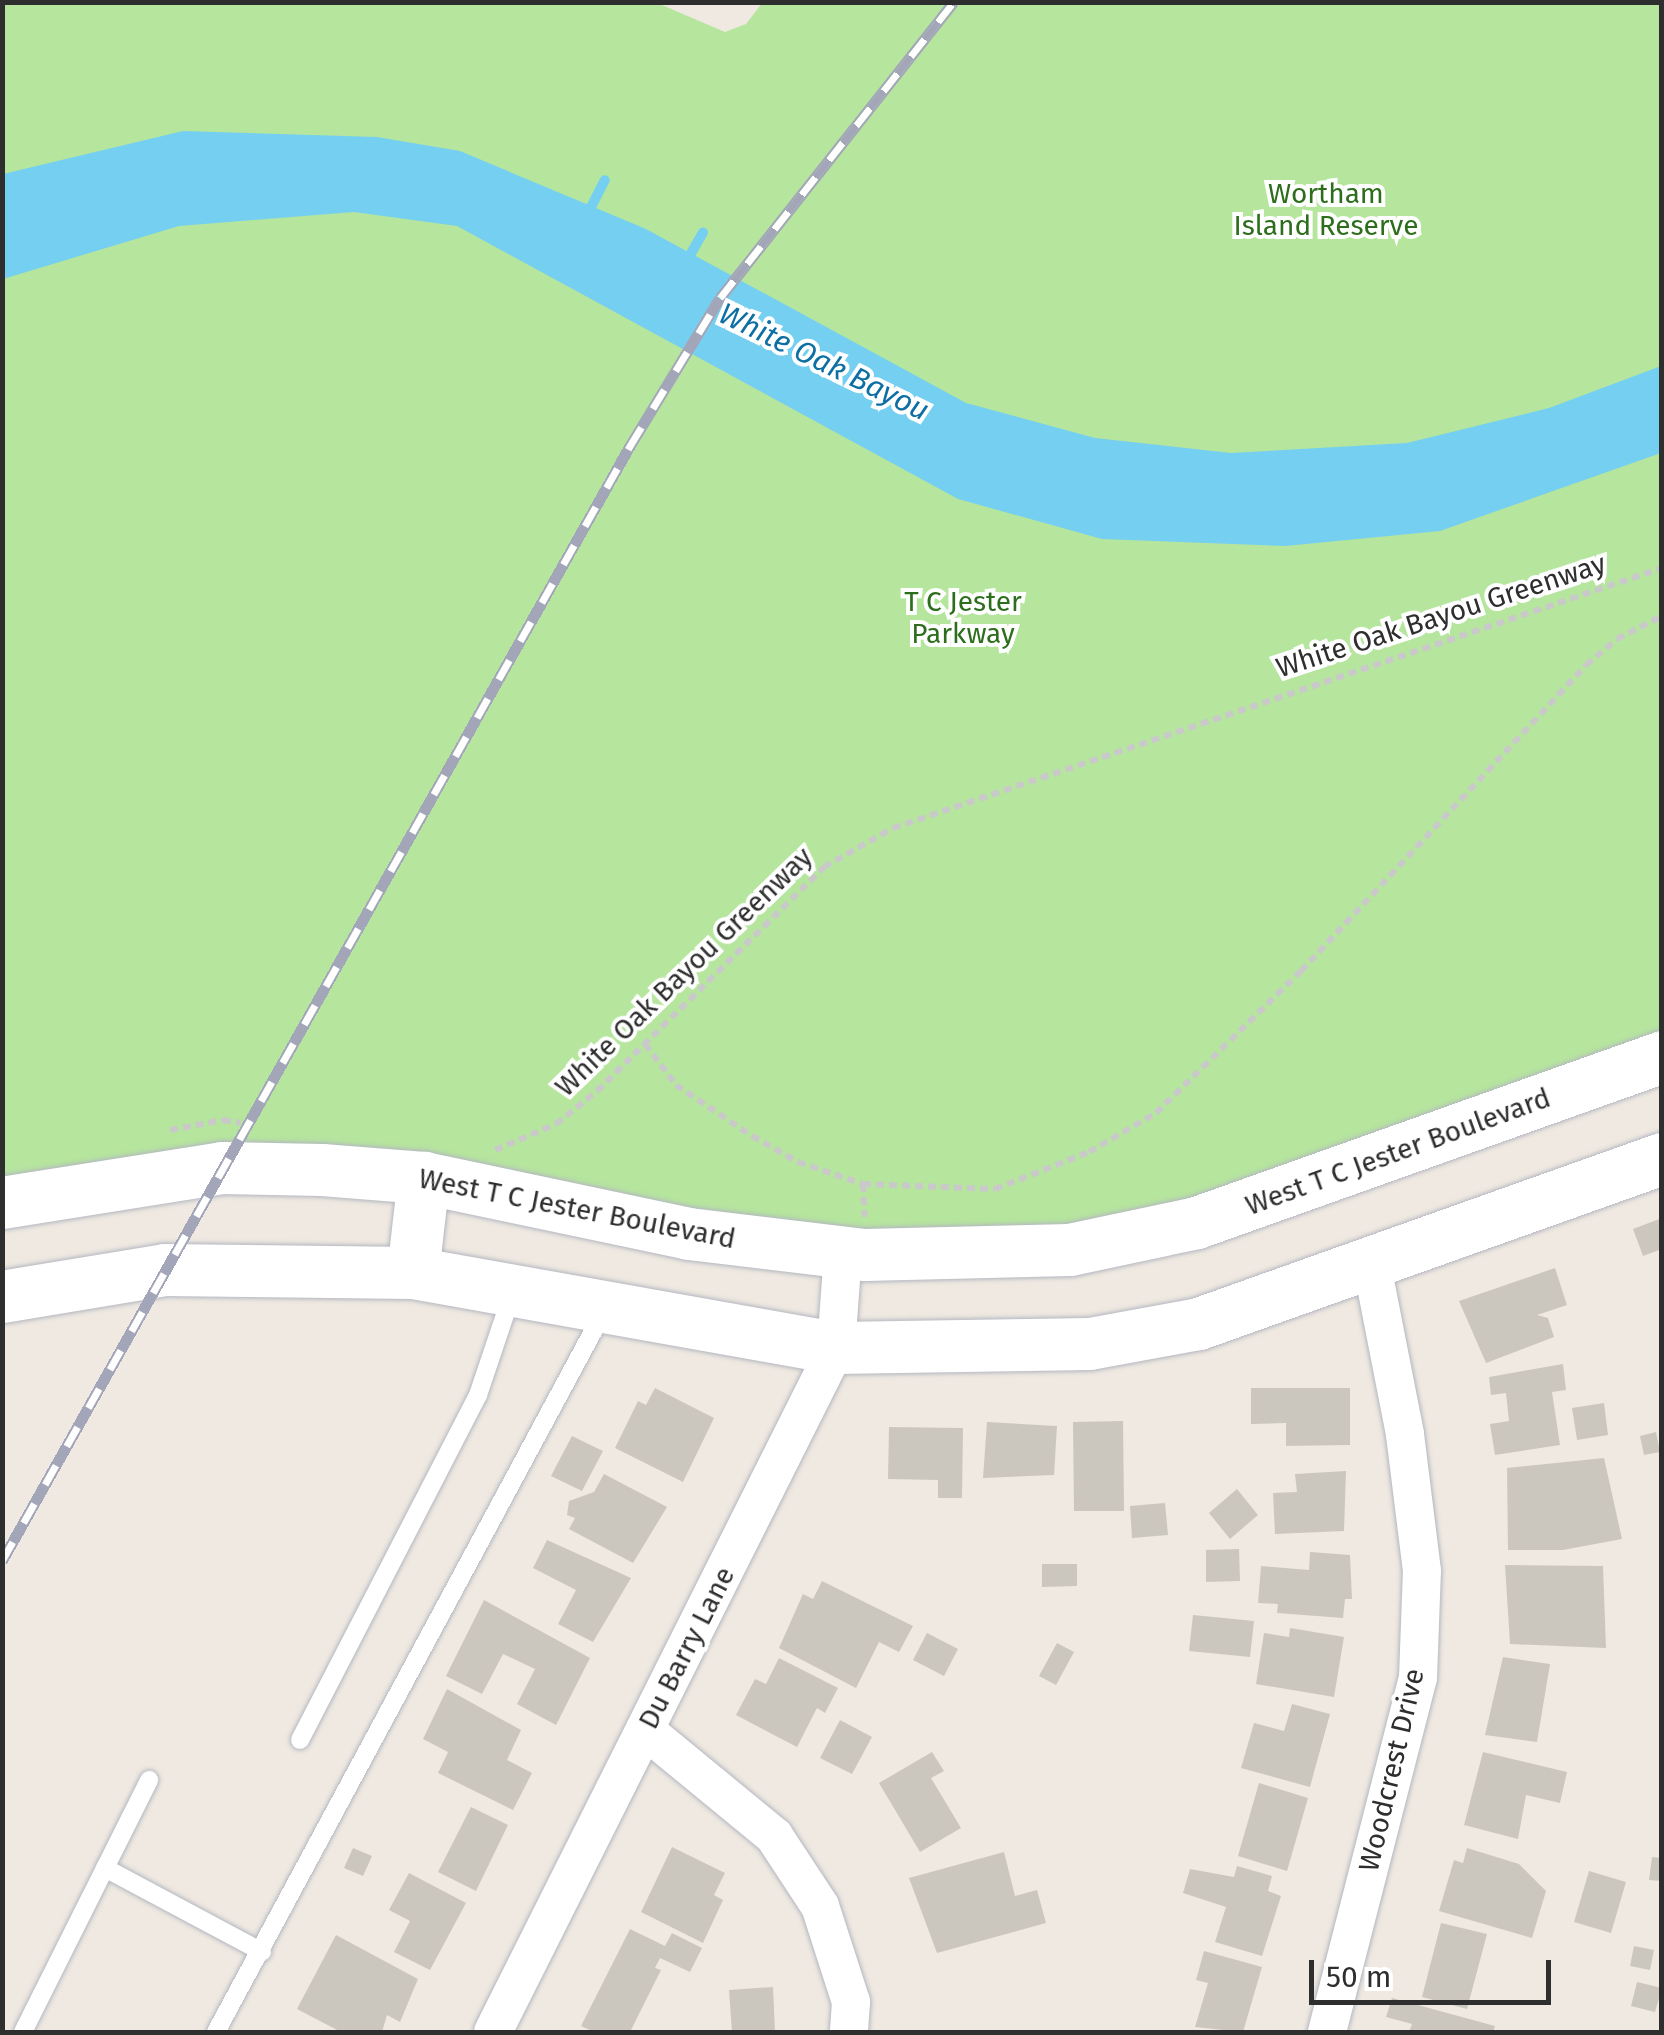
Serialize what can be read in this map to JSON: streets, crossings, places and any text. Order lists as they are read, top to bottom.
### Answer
{
  "streets": {
    "main road": ["West T C Jester Boulevard"],
    "street": ["Du Barry Lane", "Woodcrest Drive"],
    "path": ["White Oak Bayou Greenway"]
  },
  "crossings": [
    ["West T C Jester Boulevard", "Du Barry Lane"]
  ],
  "water": ["White Oak Bayou"],
  "parks": ["Wortham Island Reserve", "T C Jester Parkway"],
  "scale_bar": "50 m"
}
